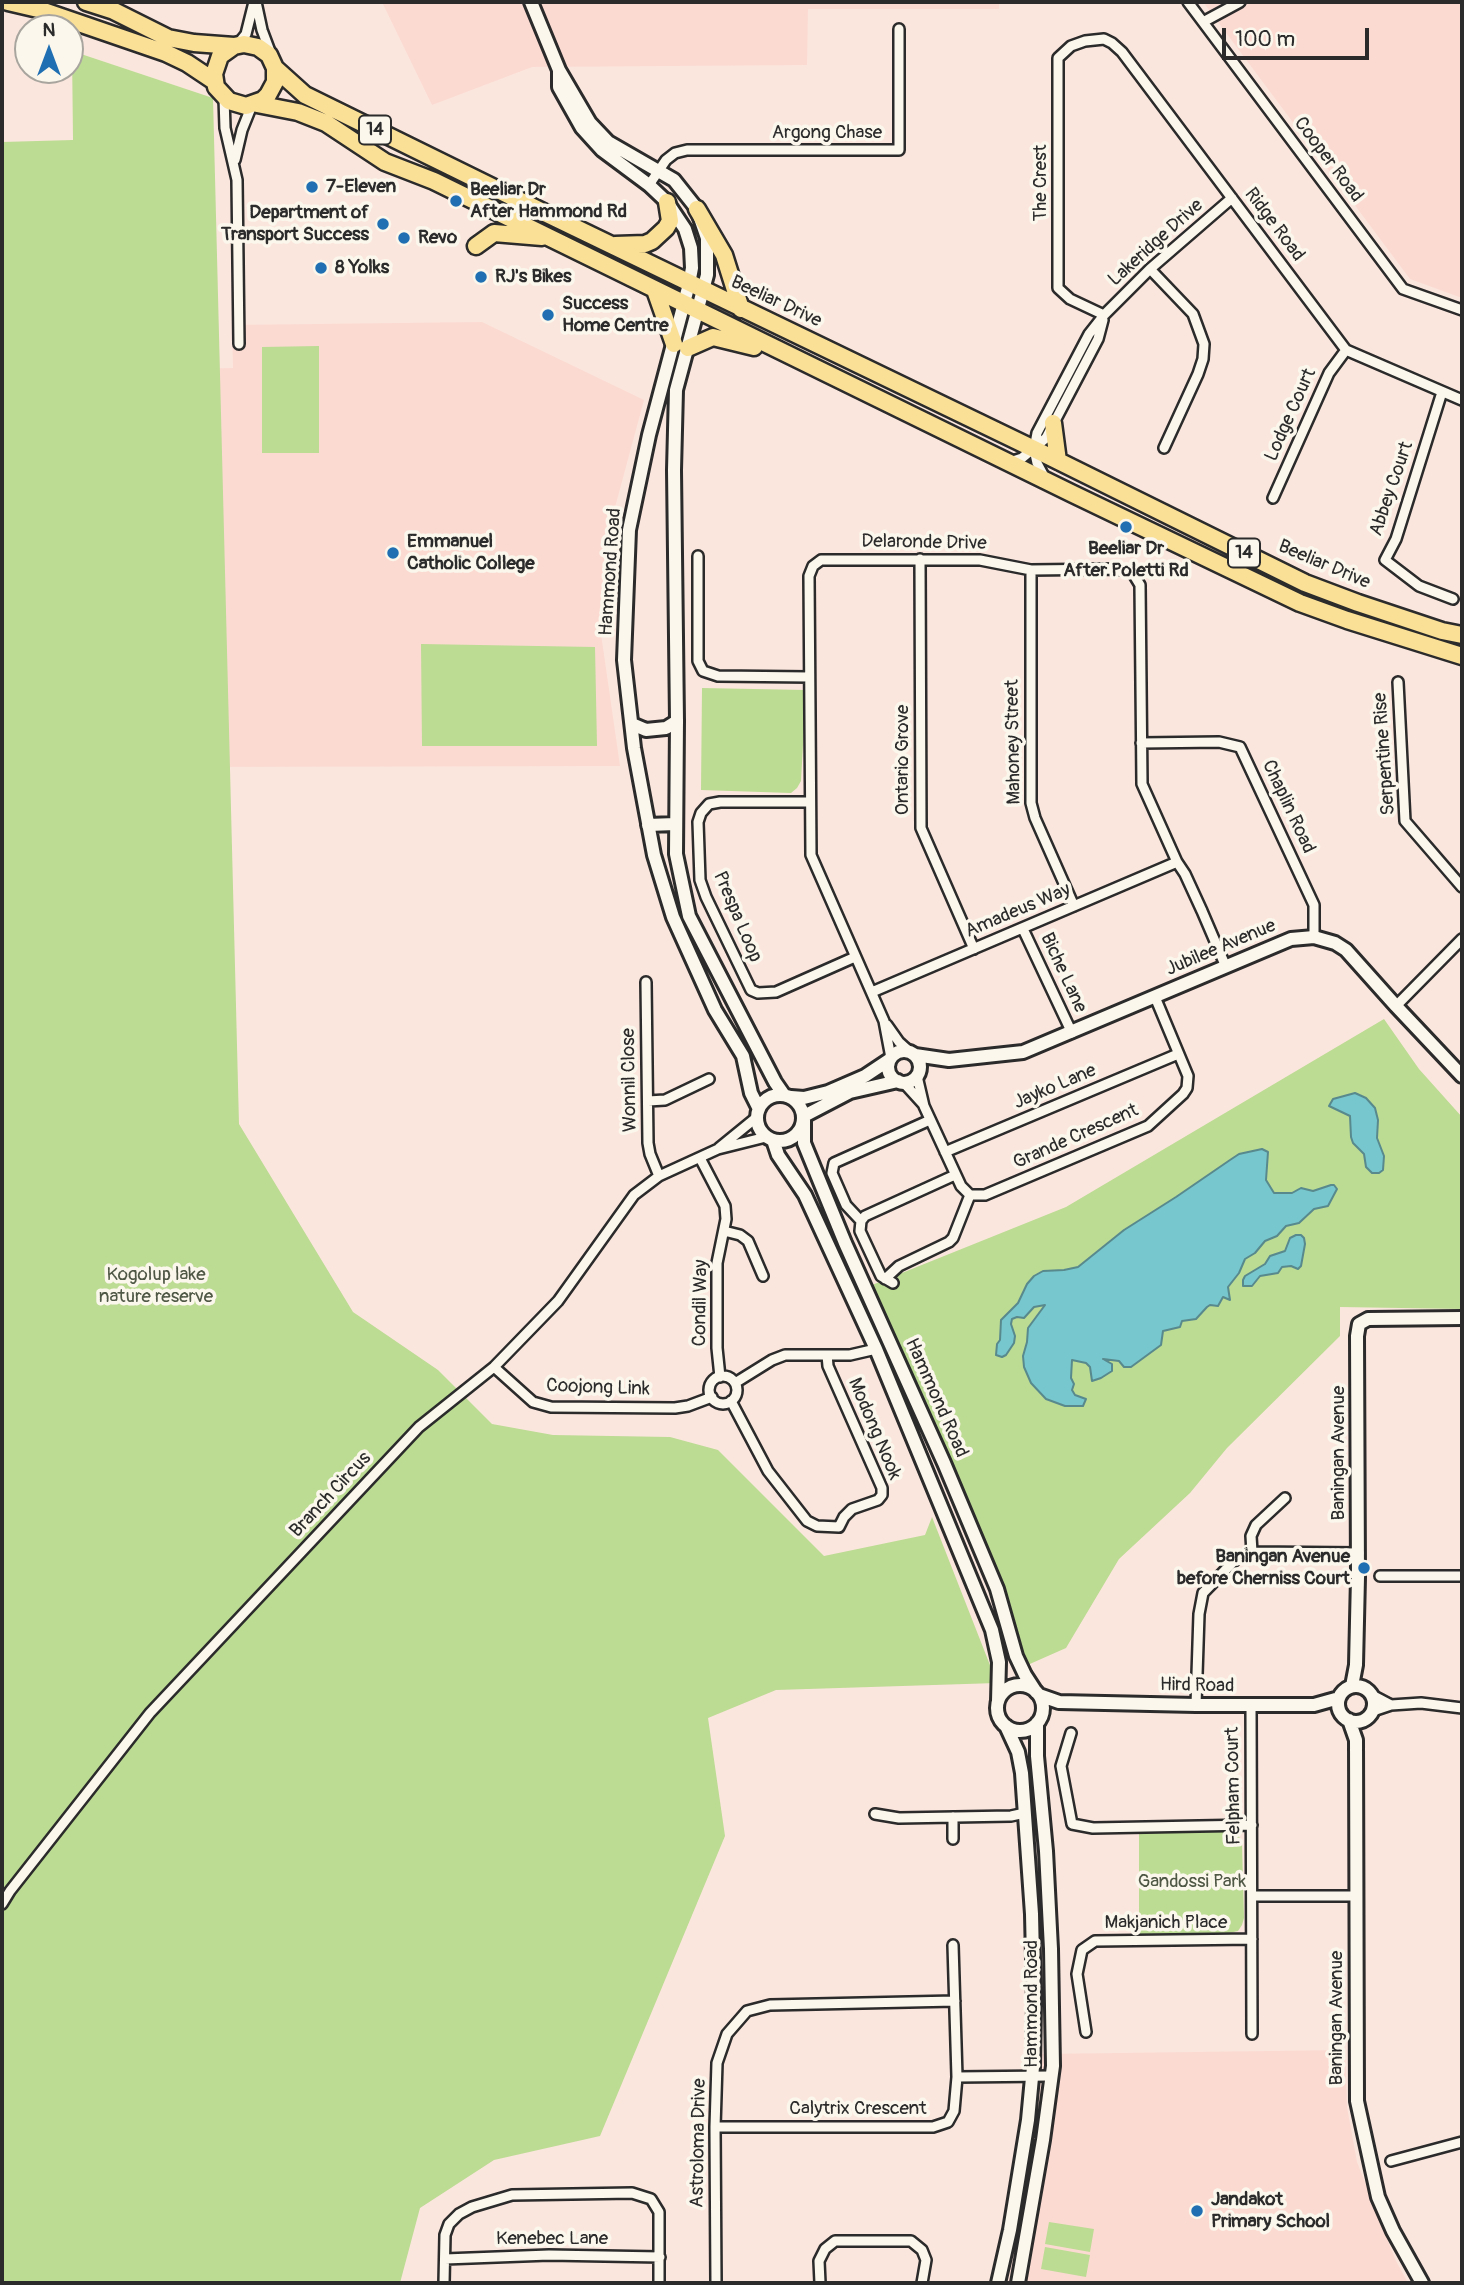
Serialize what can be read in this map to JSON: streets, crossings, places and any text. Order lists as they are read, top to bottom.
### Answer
{
  "streets": {
    "highway": ["14", "Beeliar Drive"],
    "main road": [
      "Hammond Road",
      "Jubilee Avenue",
      "Baningan Avenue",
      "Hird Road"
    ],
    "street": [
      "Argong Chase",
      "Cooper Road",
      "The Crest",
      "Ridge Road",
      "Lakeridge Drive",
      "Lodge Court",
      "Abbey Court",
      "Delaronde Drive",
      "Mahoney Street",
      "Serpentine Rise",
      "Ontario Grove",
      "Chaplin Road",
      "Amadeus Way",
      "Prespa Loop",
      "Biche Lane",
      "Wonnil Close",
      "Jayko Lane",
      "Grande Crescent",
      "Condil Way",
      "Coojong Link",
      "Modong Nook",
      "Branch Circus",
      "Felpham Court",
      "Makjanich Place",
      "Calytrix Crescent",
      "Astroloma Drive",
      "Kenebec Lane"
    ]
  },
  "crossings": [
    ["14", "Lakeridge Drive"],
    ["14", "Beeliar Drive"],
    ["14", "Hammond Road"],
    ["Argong Chase", "Hammond Road"],
    ["The Crest", "Ridge Road"],
    ["The Crest", "Lakeridge Drive"],
    ["Ridge Road", "Lakeridge Drive"],
    ["Ridge Road", "Lodge Court"],
    ["Lakeridge Drive", "Beeliar Drive"],
    ["Beeliar Drive", "Hammond Road"],
    ["Delaronde Drive", "Mahoney Street"],
    ["Delaronde Drive", "Ontario Grove"],
    ["Delaronde Drive", "Chaplin Road"],
    ["Delaronde Drive", "Amadeus Way"],
    ["Delaronde Drive", "Prespa Loop"],
    ["Delaronde Drive", "Jubilee Avenue"],
    ["Hammond Road", "Branch Circus"],
    ["Hammond Road", "Hird Road"],
    ["Mahoney Street", "Amadeus Way"],
    ["Ontario Grove", "Amadeus Way"],
    ["Chaplin Road", "Jubilee Avenue"],
    ["Amadeus Way", "Biche Lane"],
    ["Jubilee Avenue", "Biche Lane"],
    ["Jubilee Avenue", "Grande Crescent"],
    ["Wonnil Close", "Branch Circus"],
    ["Jayko Lane", "Grande Crescent"],
    ["Condil Way", "Coojong Link"],
    ["Condil Way", "Modong Nook"],
    ["Condil Way", "Branch Circus"],
    ["Coojong Link", "Modong Nook"],
    ["Coojong Link", "Branch Circus"],
    ["Baningan Avenue", "Hird Road"],
    ["Hird Road", "Felpham Court"],
    ["Felpham Court", "Makjanich Place"],
    ["Calytrix Crescent", "Astroloma Drive"]
  ],
  "parks": ["Kogolup lake nature reserve", "Gandossi Park"],
  "places": [
    "7-Eleven",
    "Beeliar Dr After Hammond Rd",
    "Department of Transport Success",
    "Revo",
    "8 Yolks",
    "RJ's Bikes",
    "Success Home Centre",
    "Beeliar Dr After Poletti Rd",
    "Emmanuel Catholic College",
    "Baningan Avenue before Cherniss Court",
    "Jandakot Primary School"
  ],
  "scale_bar": "100 m",
  "north": "top"
}
